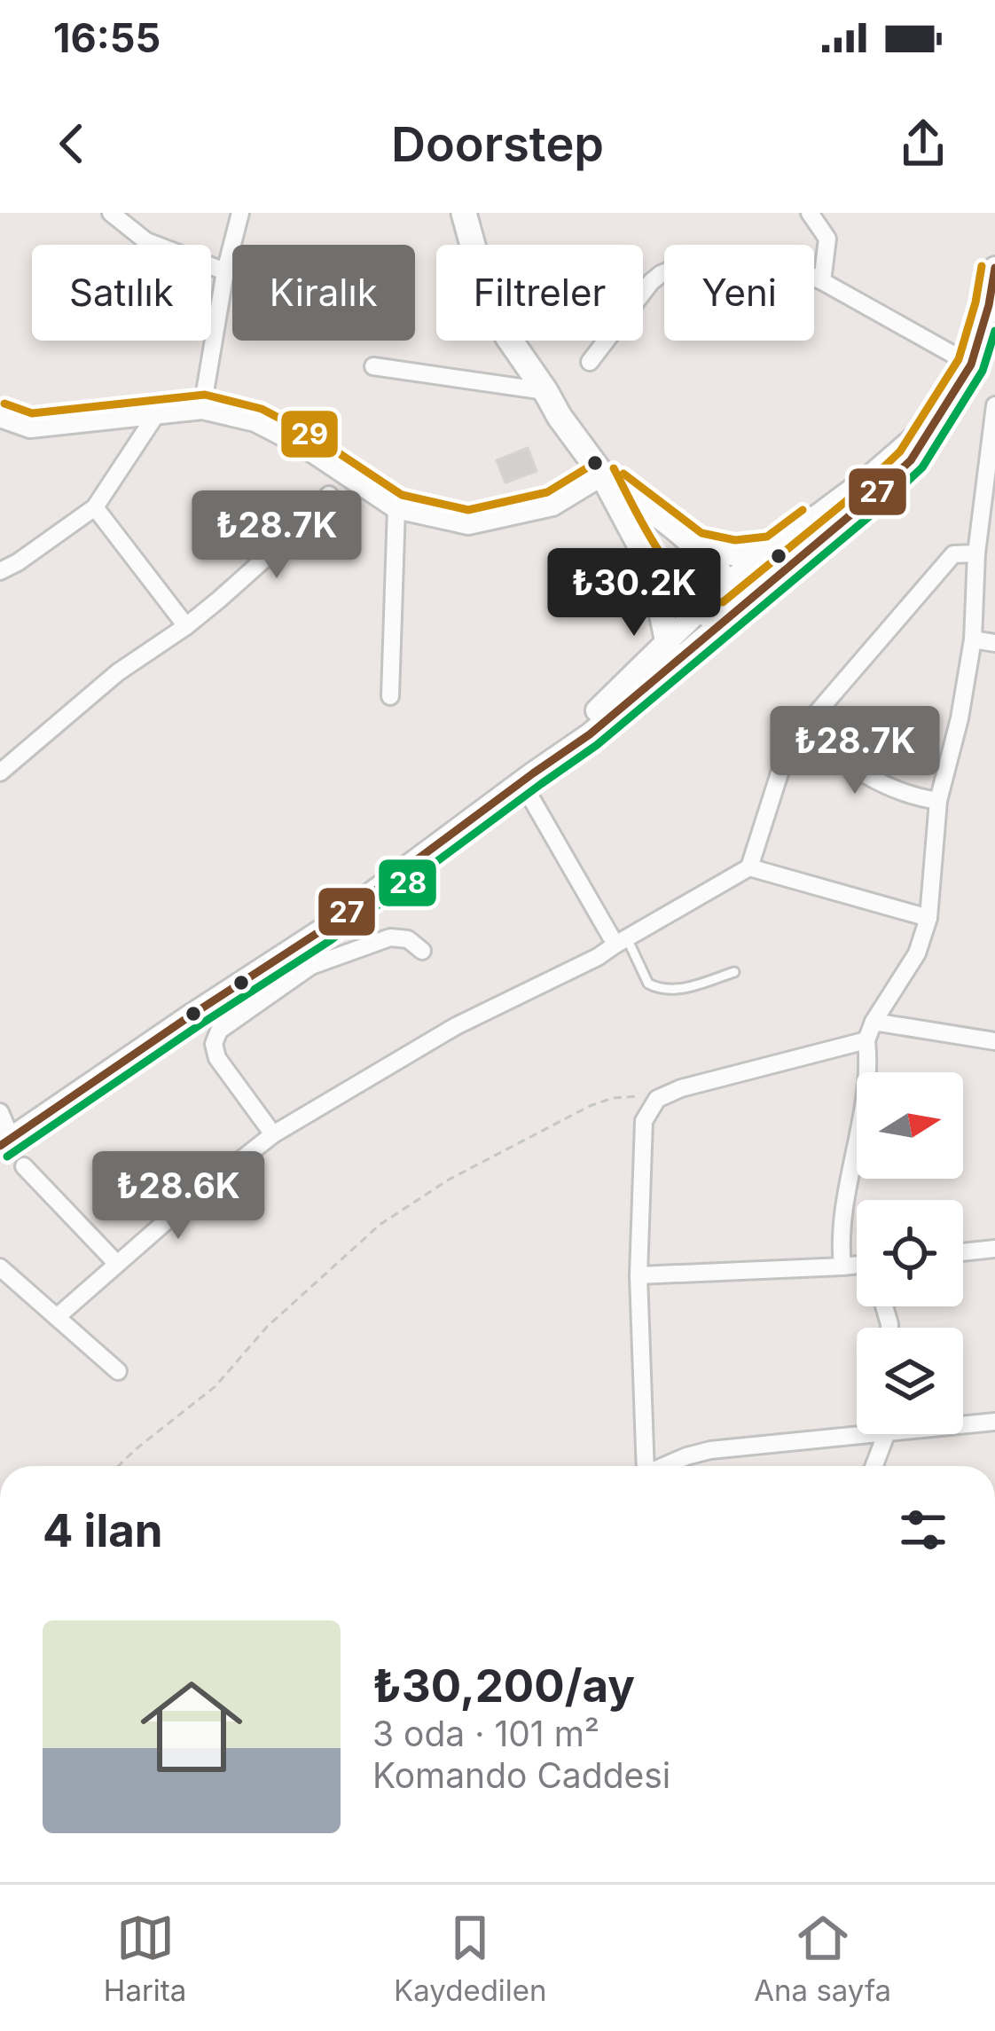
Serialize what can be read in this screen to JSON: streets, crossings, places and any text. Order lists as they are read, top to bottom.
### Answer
{
  "lines": ["transit line 29", "transit line 27", "transit line 28"],
  "north": "right",
  "page": {
    "status": "16:55",
    "header": "Doorstep",
    "chip": [
      "Satılık",
      "Kiralık",
      "Filtreler",
      "Yeni"
    ],
    "price": [
      "₺28.7K",
      "₺30.2K",
      "₺28.7K",
      "₺28.6K"
    ],
    "heading": "4 ilan",
    "list": [
      {
        "name": "₺30,200/ay",
        "note": "3 oda · 101 m² · Komando Caddesi"
      }
    ],
    "tabs": ["Harita", "Kaydedilen", "Ana sayfa"]
  }
}
